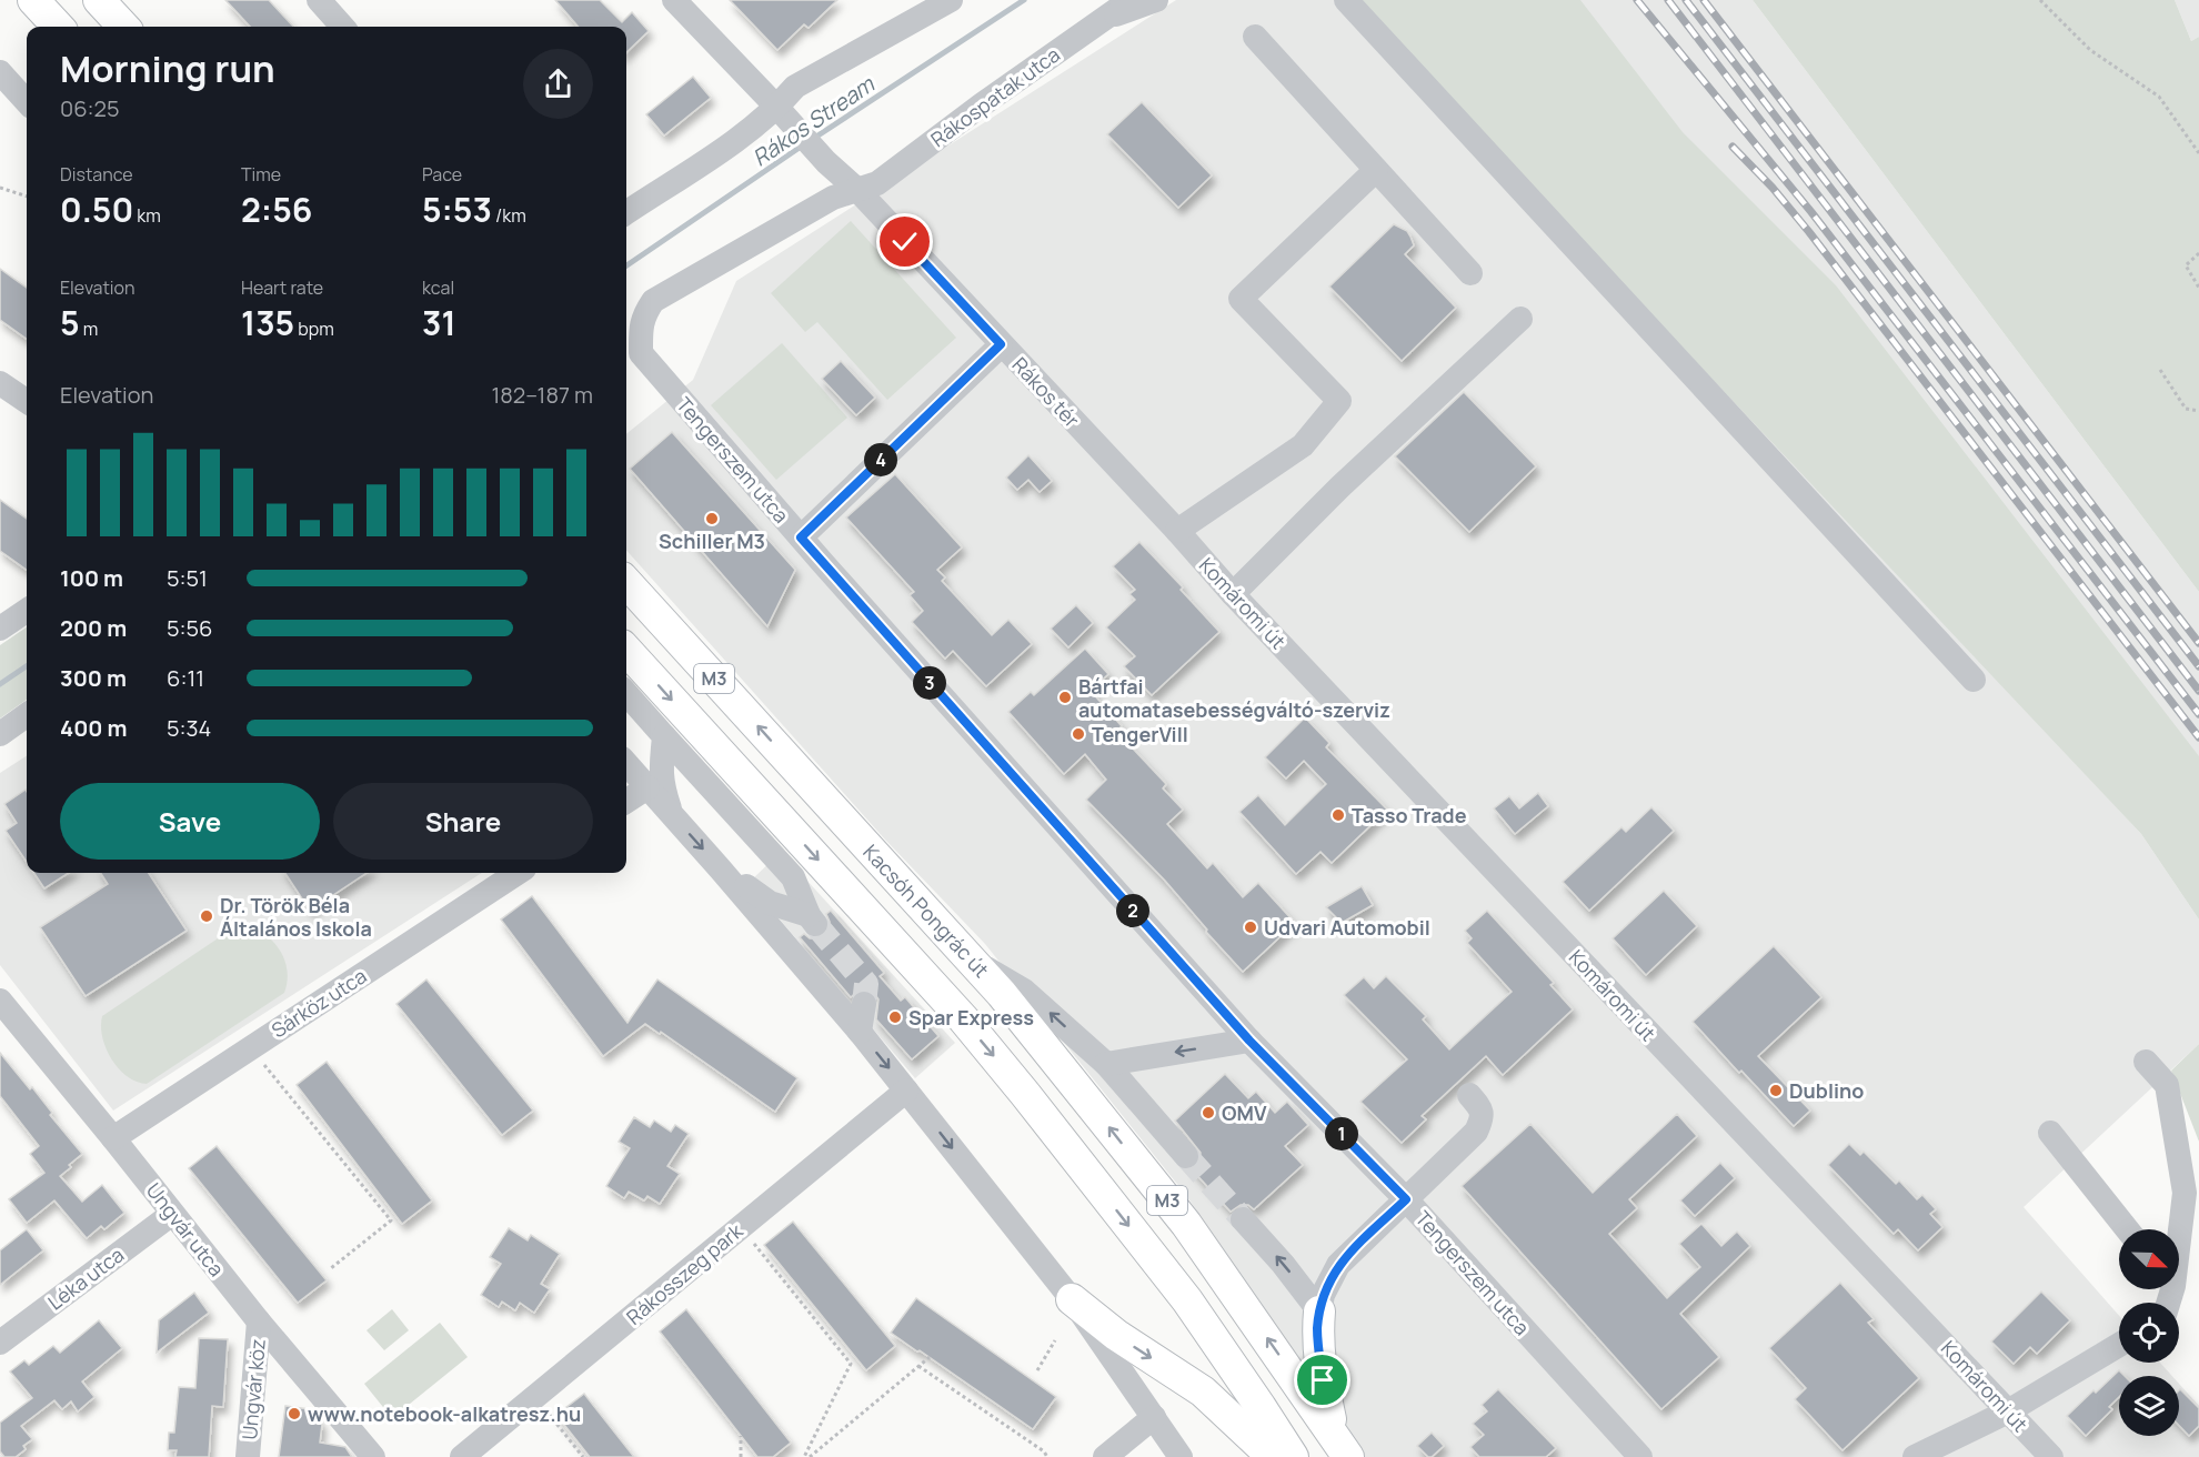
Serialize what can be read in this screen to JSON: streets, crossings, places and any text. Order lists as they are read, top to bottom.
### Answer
{
  "streets": {
    "main road": ["M3", "Kacsóh Pongrác út"],
    "street": [
      "Rákospatak utca",
      "Rákos tér",
      "Tengerszem utca",
      "Komáromi út",
      "Sárköz utca",
      "Ungvár utca",
      "Rákosszeg park",
      "Léka utca",
      "Ungvár köz"
    ]
  },
  "crossings": [
    ["Rákospatak utca", "Rákos tér"],
    ["Rákospatak utca", "Tengerszem utca"],
    ["Rákos tér", "Tengerszem utca"],
    ["Rákos tér", "Komáromi út"],
    ["Sárköz utca", "Ungvár utca"],
    ["Ungvár utca", "Léka utca"],
    ["Ungvár utca", "Ungvár köz"]
  ],
  "water": ["Rákos Stream"],
  "places": [
    "Schiller M3",
    "Bártfai automatasebességváltó-szerviz",
    "TengerVill",
    "Tasso Trade",
    "Dr. Török Béla Általános Iskola",
    "Udvari Automobil",
    "Spar Express",
    "Dublino",
    "OMV",
    "www.notebook-alkatresz.hu"
  ],
  "north": "bottom right",
  "page": {
    "heading": ["Morning run", "06:25"],
    "stats": [
      ["Distance", "0.50 km"],
      ["Time", "2:56"],
      ["Pace", "5:53 /km"],
      ["Elevation", "5 m"],
      ["Heart rate", "135 bpm"],
      ["kcal", "31"]
    ],
    "chart": ["Elevation", "182–187 m"],
    "pins": [
      "4",
      "3",
      "2",
      "1"
    ],
    "list": [
      {
        "name": "100 m",
        "note": "5:51"
      },
      {
        "name": "200 m",
        "note": "5:56"
      },
      {
        "name": "300 m",
        "note": "6:11"
      },
      {
        "name": "400 m",
        "note": "5:34"
      }
    ],
    "buttons": ["Save", "Share"]
  }
}
